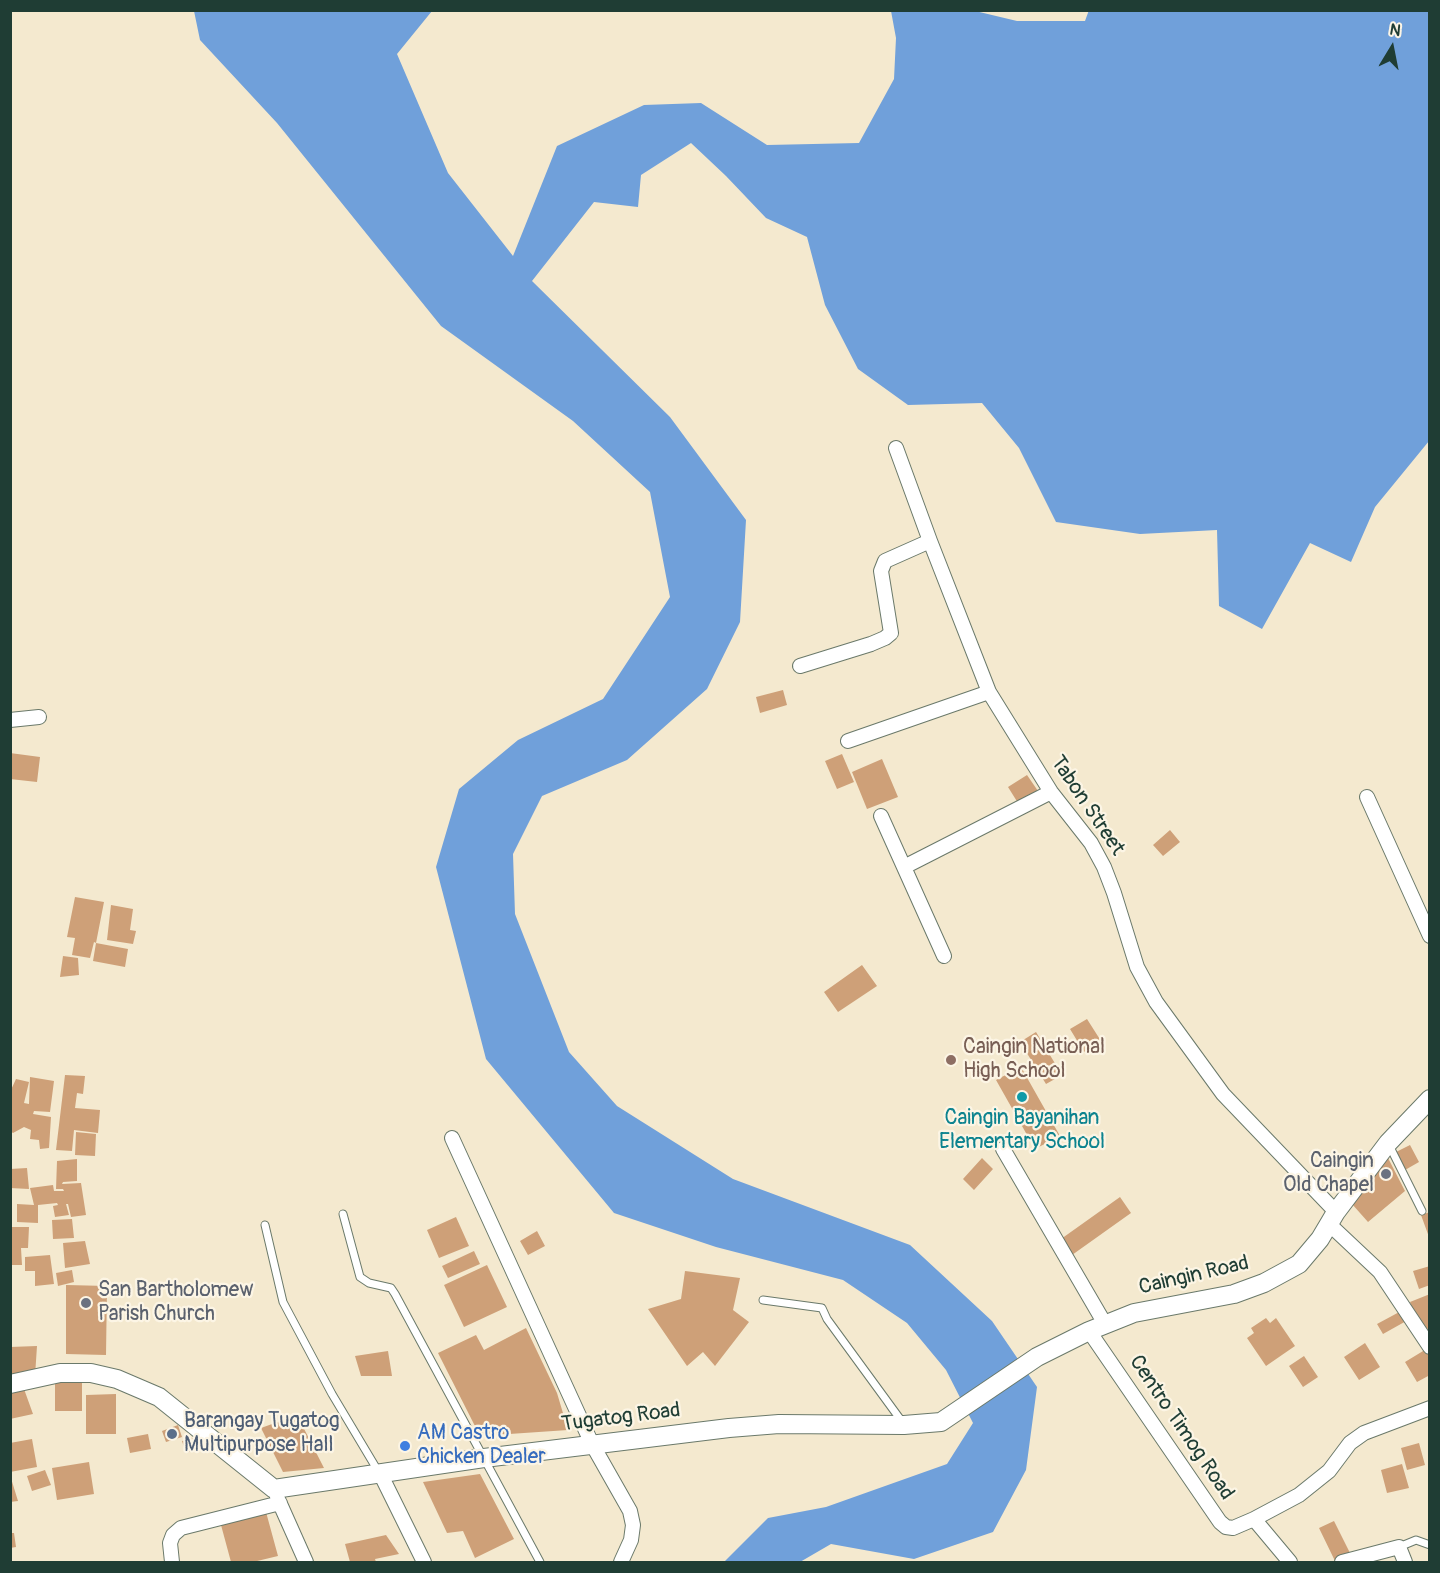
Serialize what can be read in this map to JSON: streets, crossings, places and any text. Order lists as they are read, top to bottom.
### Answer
{
  "streets": {
    "street": [
      "Tabon Street",
      "Caingin Road",
      "Tugatog Road",
      "Centro Timog Road"
    ]
  },
  "crossings": [
    ["Tabon Street", "Caingin Road"],
    ["Caingin Road", "Tugatog Road"],
    ["Caingin Road", "Centro Timog Road"]
  ],
  "places": [
    "Caingin National High School",
    "Caingin Bayanihan Elementary School",
    "Caingin Old Chapel",
    "San Bartholomew Parish Church",
    "Barangay Tugatog Multipurpose Hall",
    "AM Castro Chicken Dealer"
  ],
  "north": "top"
}
